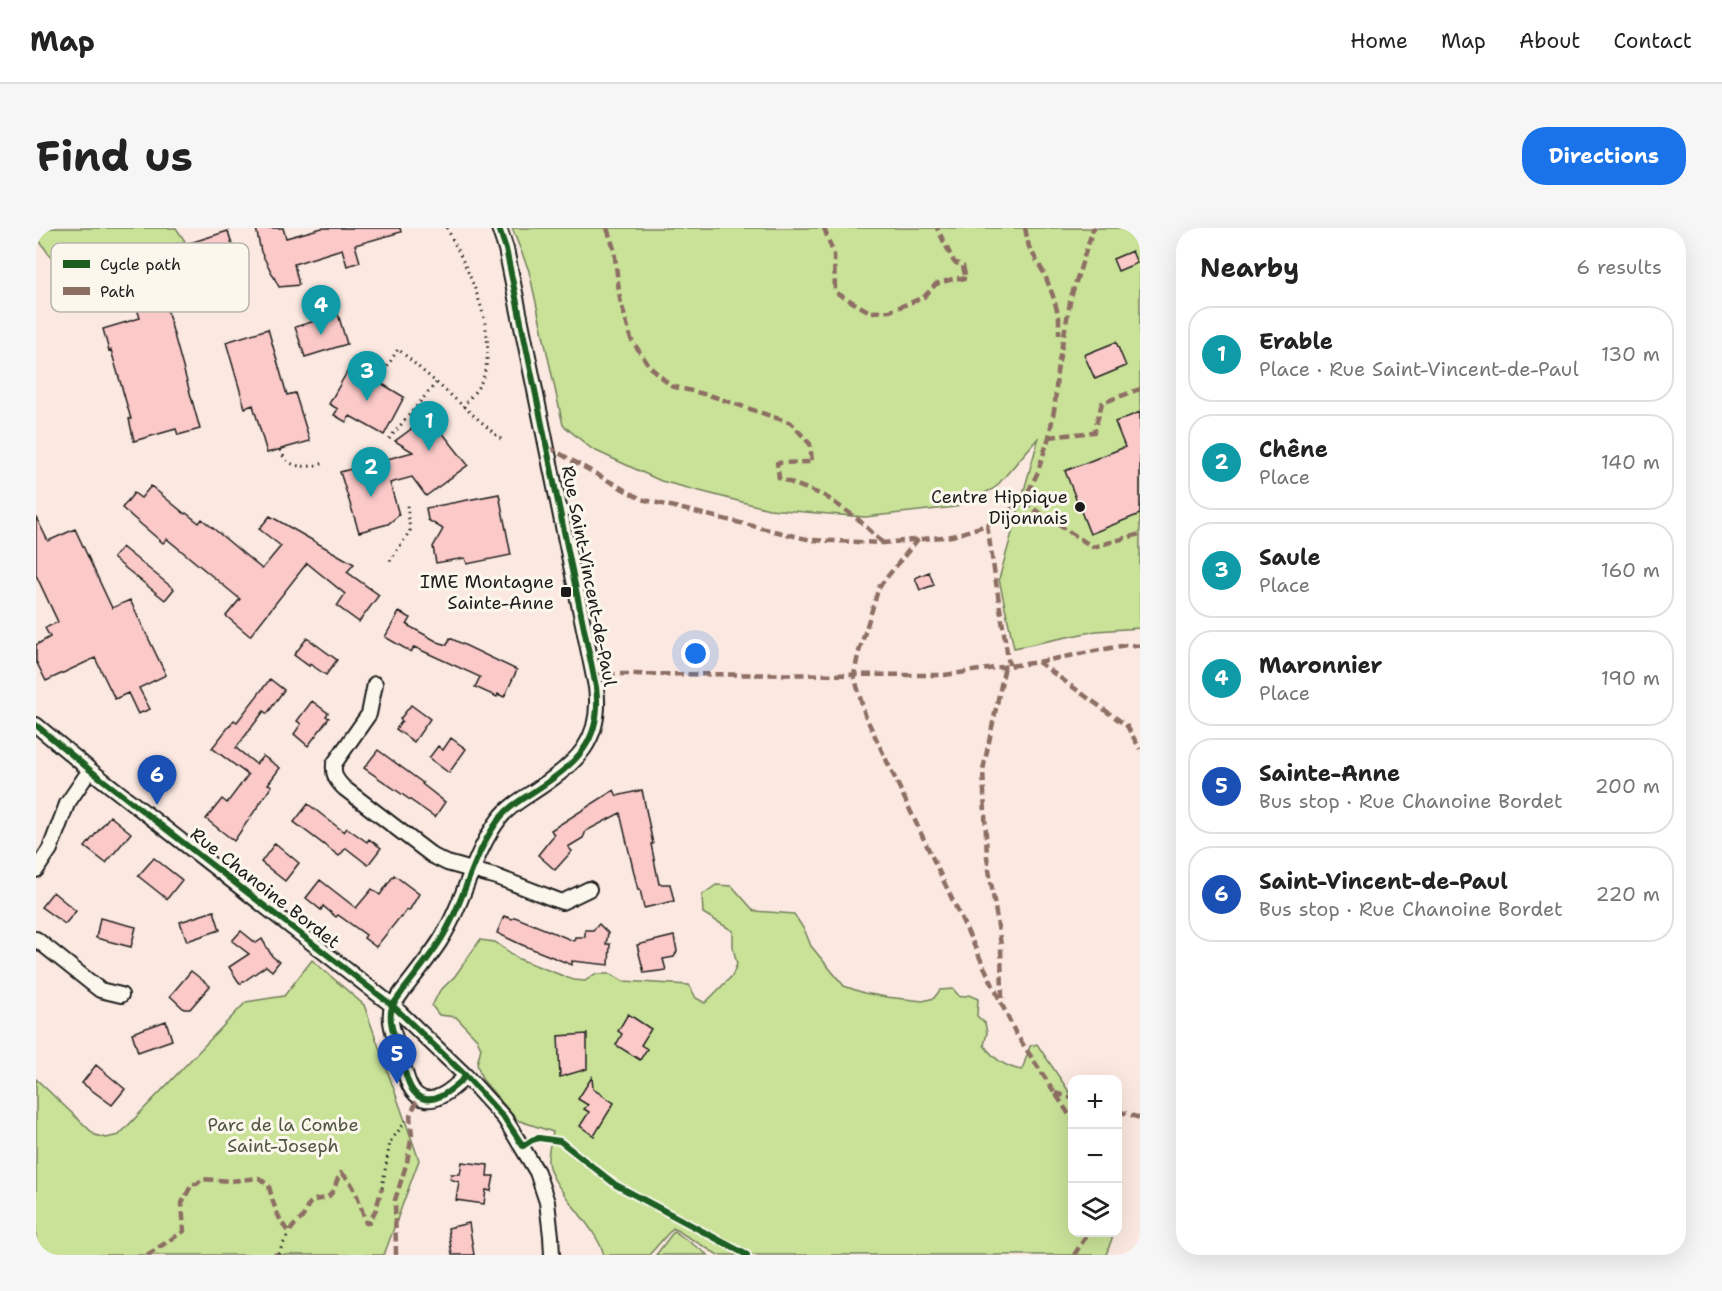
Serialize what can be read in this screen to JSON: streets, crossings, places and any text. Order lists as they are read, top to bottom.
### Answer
{
  "streets": {
    "street": ["Rue Saint-Vincent-de-Paul", "Rue Chanoine Bordet"]
  },
  "crossings": [
    ["Rue Saint-Vincent-de-Paul", "Rue Chanoine Bordet"]
  ],
  "parks": ["Parc de la Combe Saint-Joseph"],
  "places": {
    "other": ["Centre Hippique Dijonnais"],
    "transit": ["IME Montagne Sainte-Anne"]
  },
  "legend": ["Cycle path", "Path"],
  "page": {
    "header": "Map",
    "nav": [
      "Home",
      "Map",
      "About",
      "Contact"
    ],
    "buttons": "Directions",
    "title": "Find us",
    "heading": ["Nearby", "6 results"],
    "pins": [
      "4",
      "3",
      "1",
      "2",
      "6",
      "5"
    ],
    "list": [
      {
        "mark": "1",
        "name": "Erable",
        "note": "Place · Rue Saint-Vincent-de-Paul",
        "value": "130 m"
      },
      {
        "mark": "2",
        "name": "Chêne",
        "note": "Place",
        "value": "140 m"
      },
      {
        "mark": "3",
        "name": "Saule",
        "note": "Place",
        "value": "160 m"
      },
      {
        "mark": "4",
        "name": "Maronnier",
        "note": "Place",
        "value": "190 m"
      },
      {
        "mark": "5",
        "name": "Sainte-Anne",
        "note": "Bus stop · Rue Chanoine Bordet",
        "value": "200 m"
      },
      {
        "mark": "6",
        "name": "Saint-Vincent-de-Paul",
        "note": "Bus stop · Rue Chanoine Bordet",
        "value": "220 m"
      }
    ],
    "map_buttons": ["+", "−"]
  }
}
